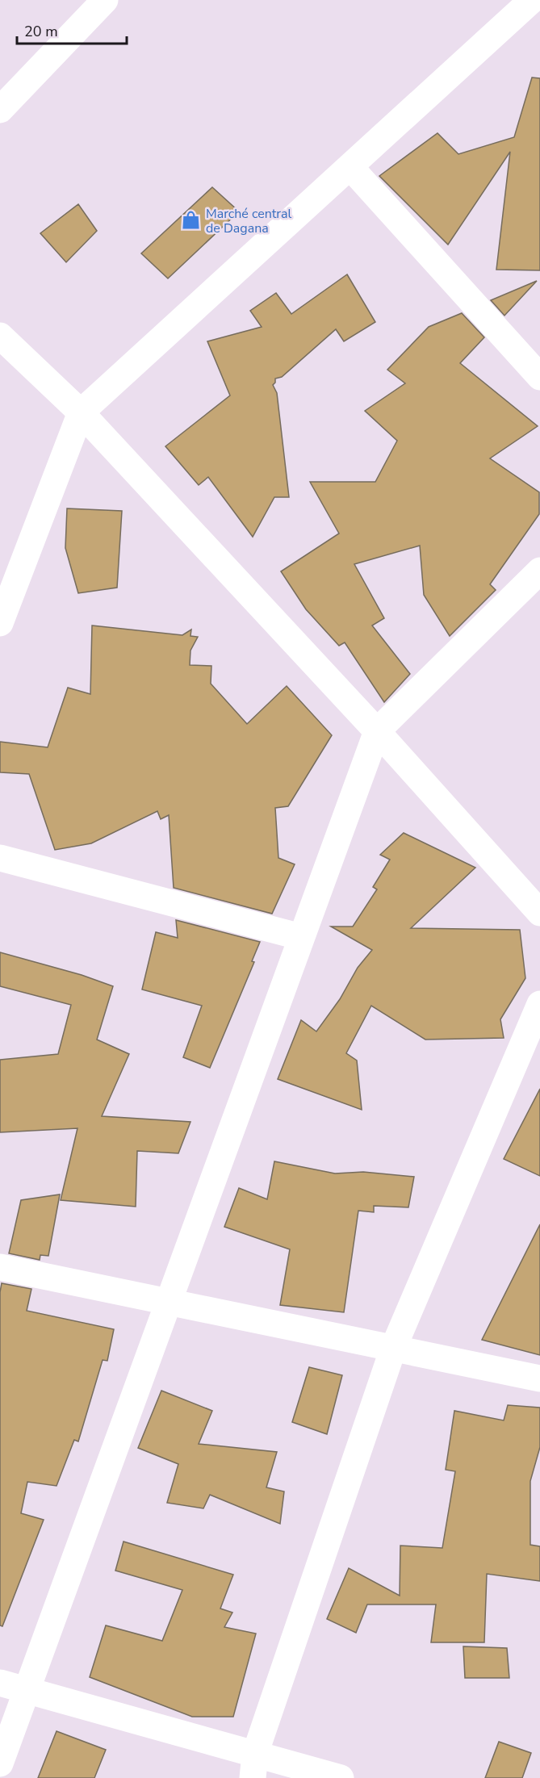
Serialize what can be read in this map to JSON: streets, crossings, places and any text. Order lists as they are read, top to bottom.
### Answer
{
  "places": {
    "shop": ["Marché central de Dagana"]
  },
  "scale_bar": "20 m"
}
